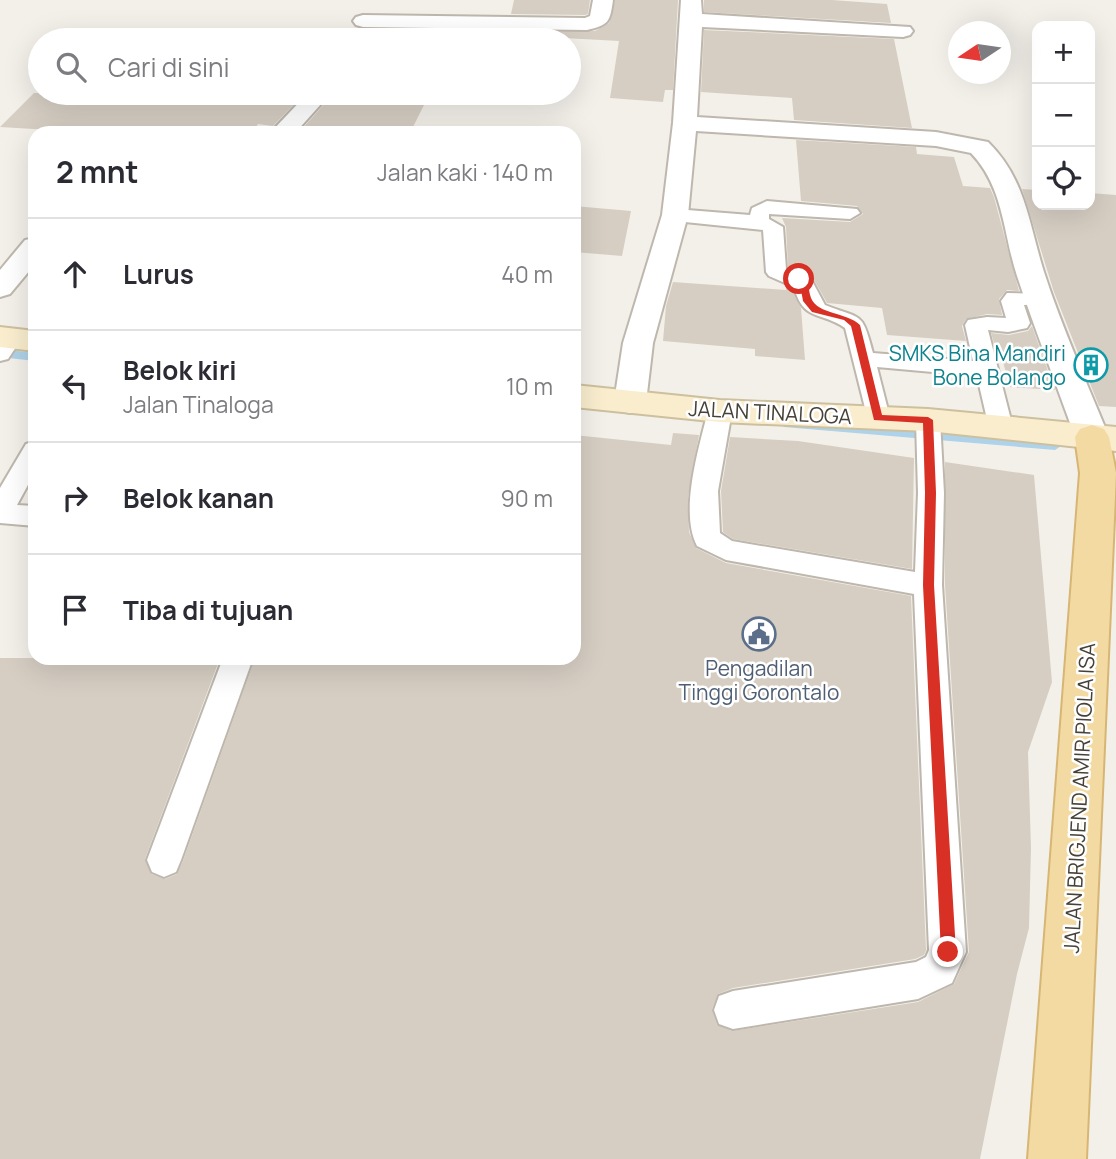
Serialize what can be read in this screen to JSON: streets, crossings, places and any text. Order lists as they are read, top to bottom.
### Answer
{
  "streets": {
    "main road": ["JALAN BRIGJEND AMIR PIOLA ISA"],
    "street": ["JALAN TINALOGA"]
  },
  "crossings": [
    ["JALAN TINALOGA", "JALAN BRIGJEND AMIR PIOLA ISA"]
  ],
  "places": {
    "building": ["SMKS Bina Mandiri Bone Bolango"],
    "public building": ["Pengadilan Tinggi Gorontalo"]
  },
  "north": "left",
  "page": {
    "map_buttons": ["+", "−"],
    "search": "Cari di sini",
    "heading": ["2 mnt", "Jalan kaki · 140 m"],
    "list": [
      ["Lurus", "40 m"],
      ["Belok kiri", "Jalan Tinaloga", "10 m"],
      ["Belok kanan", "90 m"],
      "Tiba di tujuan"
    ]
  }
}
